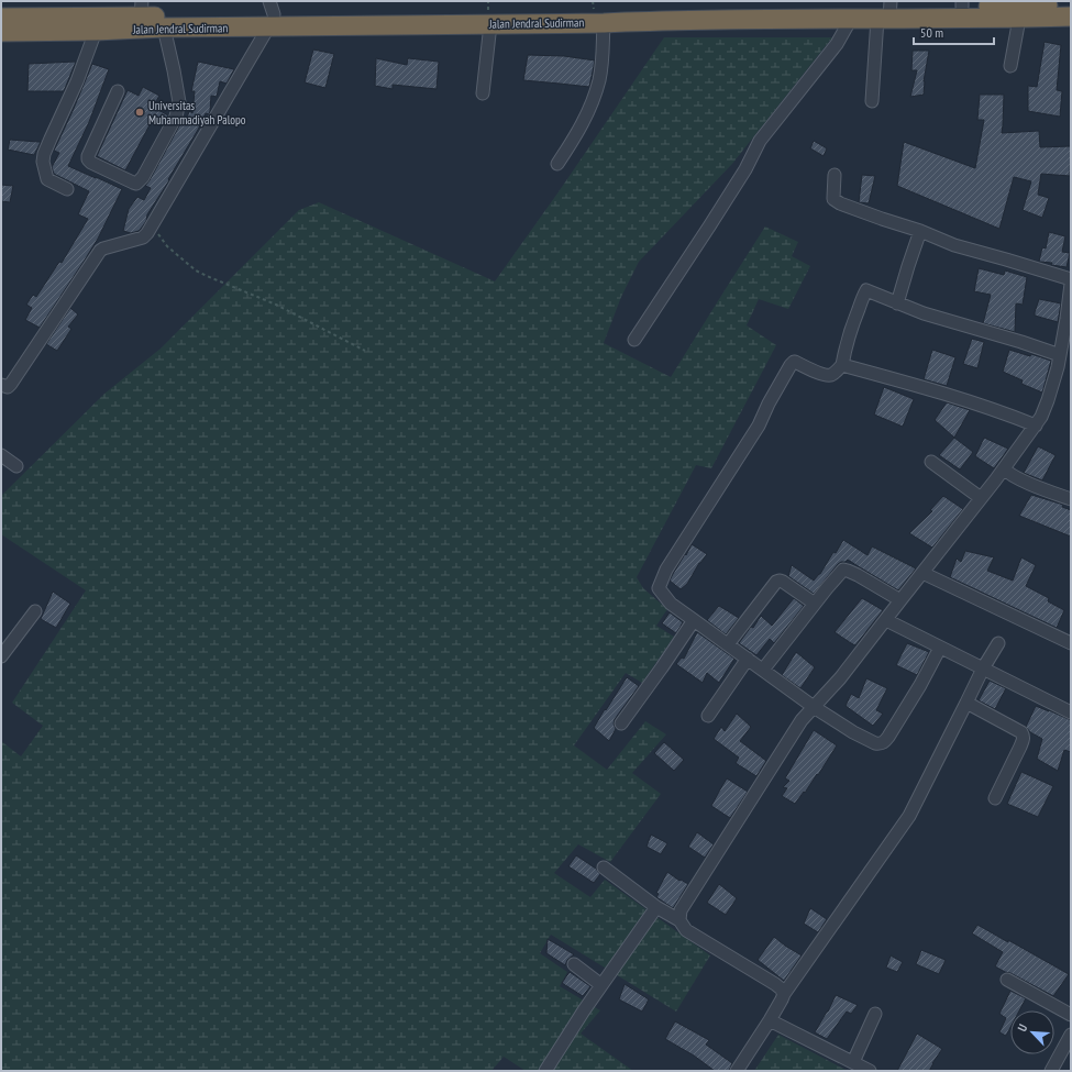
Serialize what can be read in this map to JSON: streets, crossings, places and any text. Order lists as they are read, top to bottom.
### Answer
{
  "streets": {
    "highway": ["Jalan Jendral Sudirman"]
  },
  "places": ["Universitas Muhammadiyah Palopo"],
  "scale_bar": "50 m",
  "north": "top left"
}
